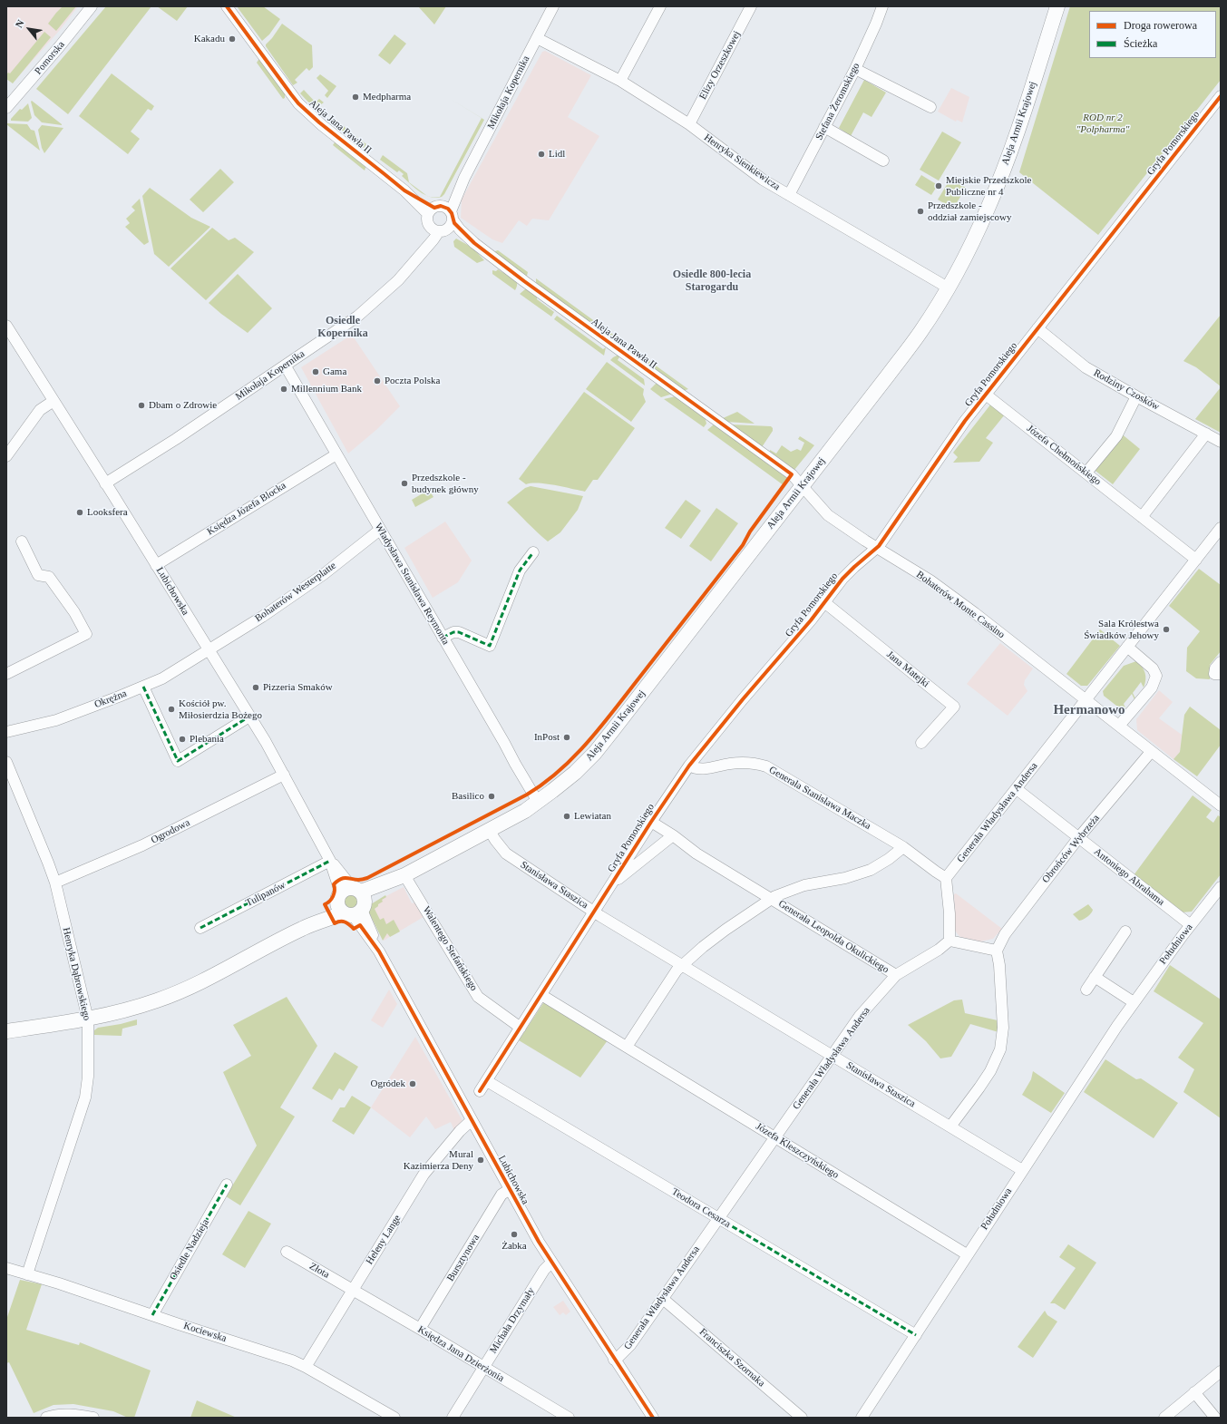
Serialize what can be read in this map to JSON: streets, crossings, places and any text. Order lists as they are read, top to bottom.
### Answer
{
  "streets": {
    "main road": ["Aleja Armii Krajowej"],
    "street": [
      "Pomorska",
      "Elizy Orzeszkowej",
      "Mikołaja Kopernika",
      "Stefana Żeromskiego",
      "Aleja Jana Pawła II",
      "Gryfa Pomorskiego",
      "Henryka Sienkiewicza",
      "Rodziny Czosków",
      "Józefa Chełmońskiego",
      "Księdza Józefa Blocka",
      "Władysława Stanisława Reymonta",
      "Lubichowska",
      "Bohaterów Westerplatte",
      "Bohaterów Monte Cassino",
      "Jana Matejki",
      "Okrężna",
      "Generała Stanisława Maczka",
      "Generała Władysława Andersa",
      "Ogrodowa",
      "Obrońców Wybrzeża",
      "Antoniego Abrahama",
      "Stanisława Staszica",
      "Tulipanów",
      "Generała Leopolda Okulickiego",
      "Południowa",
      "Walentego Stefańskiego",
      "Henryka Dąbrowskiego",
      "Józefa Kleszczyńskiego",
      "Teodora Cesarza",
      "Heleny Lange",
      "Osiedle Nadzieja",
      "Bursztynowa",
      "Złota",
      "Michała Drzymały",
      "Kociewska",
      "Księdza Jana Dzierżonia",
      "Franciszka Szornaka"
    ]
  },
  "crossings": [
    ["Elizy Orzeszkowej", "Henryka Sienkiewicza"],
    ["Mikołaja Kopernika", "Aleja Jana Pawła II"],
    ["Mikołaja Kopernika", "Henryka Sienkiewicza"],
    ["Mikołaja Kopernika", "Władysława Stanisława Reymonta"],
    ["Mikołaja Kopernika", "Lubichowska"],
    ["Stefana Żeromskiego", "Henryka Sienkiewicza"],
    ["Aleja Armii Krajowej", "Aleja Jana Pawła II"],
    ["Aleja Armii Krajowej", "Henryka Sienkiewicza"],
    ["Aleja Armii Krajowej", "Władysława Stanisława Reymonta"],
    ["Aleja Armii Krajowej", "Lubichowska"],
    ["Aleja Armii Krajowej", "Bohaterów Monte Cassino"],
    ["Aleja Armii Krajowej", "Stanisława Staszica"],
    ["Aleja Armii Krajowej", "Walentego Stefańskiego"],
    ["Aleja Armii Krajowej", "Henryka Dąbrowskiego"],
    ["Aleja Jana Pawła II", "Bohaterów Monte Cassino"],
    ["Gryfa Pomorskiego", "Rodziny Czosków"],
    ["Gryfa Pomorskiego", "Józefa Chełmońskiego"],
    ["Gryfa Pomorskiego", "Bohaterów Monte Cassino"],
    ["Gryfa Pomorskiego", "Jana Matejki"],
    ["Gryfa Pomorskiego", "Generała Stanisława Maczka"],
    ["Gryfa Pomorskiego", "Stanisława Staszica"],
    ["Gryfa Pomorskiego", "Generała Leopolda Okulickiego"],
    ["Gryfa Pomorskiego", "Walentego Stefańskiego"],
    ["Gryfa Pomorskiego", "Józefa Kleszczyńskiego"],
    ["Gryfa Pomorskiego", "Teodora Cesarza"],
    ["Józefa Chełmońskiego", "Generała Władysława Andersa"],
    ["Księdza Józefa Blocka", "Władysława Stanisława Reymonta"],
    ["Księdza Józefa Blocka", "Lubichowska"],
    ["Władysława Stanisława Reymonta", "Bohaterów Westerplatte"],
    ["Lubichowska", "Bohaterów Westerplatte"],
    ["Lubichowska", "Okrężna"],
    ["Lubichowska", "Generała Władysława Andersa"],
    ["Lubichowska", "Ogrodowa"],
    ["Lubichowska", "Tulipanów"],
    ["Lubichowska", "Heleny Lange"],
    ["Lubichowska", "Bursztynowa"],
    ["Lubichowska", "Michała Drzymały"],
    ["Bohaterów Westerplatte", "Okrężna"],
    ["Bohaterów Monte Cassino", "Generała Władysława Andersa"],
    ["Bohaterów Monte Cassino", "Obrońców Wybrzeża"],
    ["Generała Stanisława Maczka", "Generała Władysława Andersa"],
    ["Generała Stanisława Maczka", "Generała Leopolda Okulickiego"],
    ["Generała Władysława Andersa", "Antoniego Abrahama"],
    ["Generała Władysława Andersa", "Stanisława Staszica"],
    ["Generała Władysława Andersa", "Generała Leopolda Okulickiego"],
    ["Generała Władysława Andersa", "Józefa Kleszczyńskiego"],
    ["Generała Władysława Andersa", "Teodora Cesarza"],
    ["Generała Władysława Andersa", "Franciszka Szornaka"],
    ["Ogrodowa", "Henryka Dąbrowskiego"],
    ["Obrońców Wybrzeża", "Antoniego Abrahama"],
    ["Antoniego Abrahama", "Południowa"],
    ["Stanisława Staszica", "Generała Leopolda Okulickiego"],
    ["Stanisława Staszica", "Południowa"],
    ["Południowa", "Józefa Kleszczyńskiego"],
    ["Południowa", "Teodora Cesarza"],
    ["Henryka Dąbrowskiego", "Kociewska"],
    ["Heleny Lange", "Złota"],
    ["Heleny Lange", "Kociewska"],
    ["Heleny Lange", "Księdza Jana Dzierżonia"],
    ["Osiedle Nadzieja", "Kociewska"],
    ["Bursztynowa", "Księdza Jana Dzierżonia"],
    ["Złota", "Księdza Jana Dzierżonia"],
    ["Michała Drzymały", "Księdza Jana Dzierżonia"]
  ],
  "districts": ["Osiedle 800-lecia Starogardu", "Osiedle Kopernika", "Hermanowo"],
  "parks": ["ROD nr 2 \"Polpharma\""],
  "places": [
    "Kakadu",
    "Medpharma",
    "Lidl",
    "Miejskie Przedszkole Publiczne nr 4",
    "Przedszkole - oddział zamiejscowy",
    "Gama",
    "Poczta Polska",
    "Millennium Bank",
    "Dbam o Zdrowie",
    "Przedszkole - budynek główny",
    "Looksfera",
    "Sala Królestwa Świadków Jehowy",
    "Pizzeria Smaków",
    "Kościół pw. Miłosierdzia Bożego",
    "InPost",
    "Plebania",
    "Basilico",
    "Lewiatan",
    "Ogródek",
    "Mural Kazimierza Deny",
    "Żabka"
  ],
  "legend": ["Droga rowerowa", "Ścieżka"],
  "north": "top left"
}
